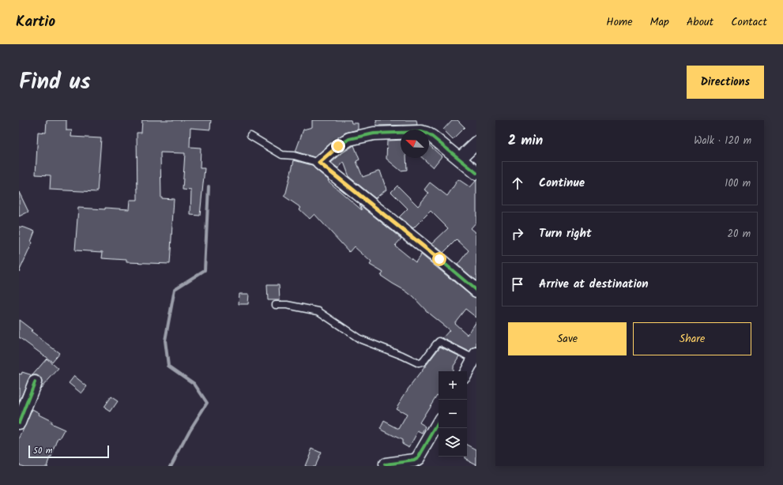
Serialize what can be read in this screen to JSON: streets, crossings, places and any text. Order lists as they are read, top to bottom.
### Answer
{
  "scale_bar": "50 m",
  "north": "top left",
  "page": {
    "header": "Kartio",
    "nav": [
      "Home",
      "Map",
      "About",
      "Contact"
    ],
    "title": "Find us",
    "buttons": [
      "Directions",
      ["Save", "Share"]
    ],
    "heading": ["2 min", "Walk · 120 m"],
    "list": [
      ["Continue", "100 m"],
      ["Turn right", "20 m"],
      "Arrive at destination"
    ],
    "map_buttons": ["+", "−"],
    "scale": "50 m"
  }
}
